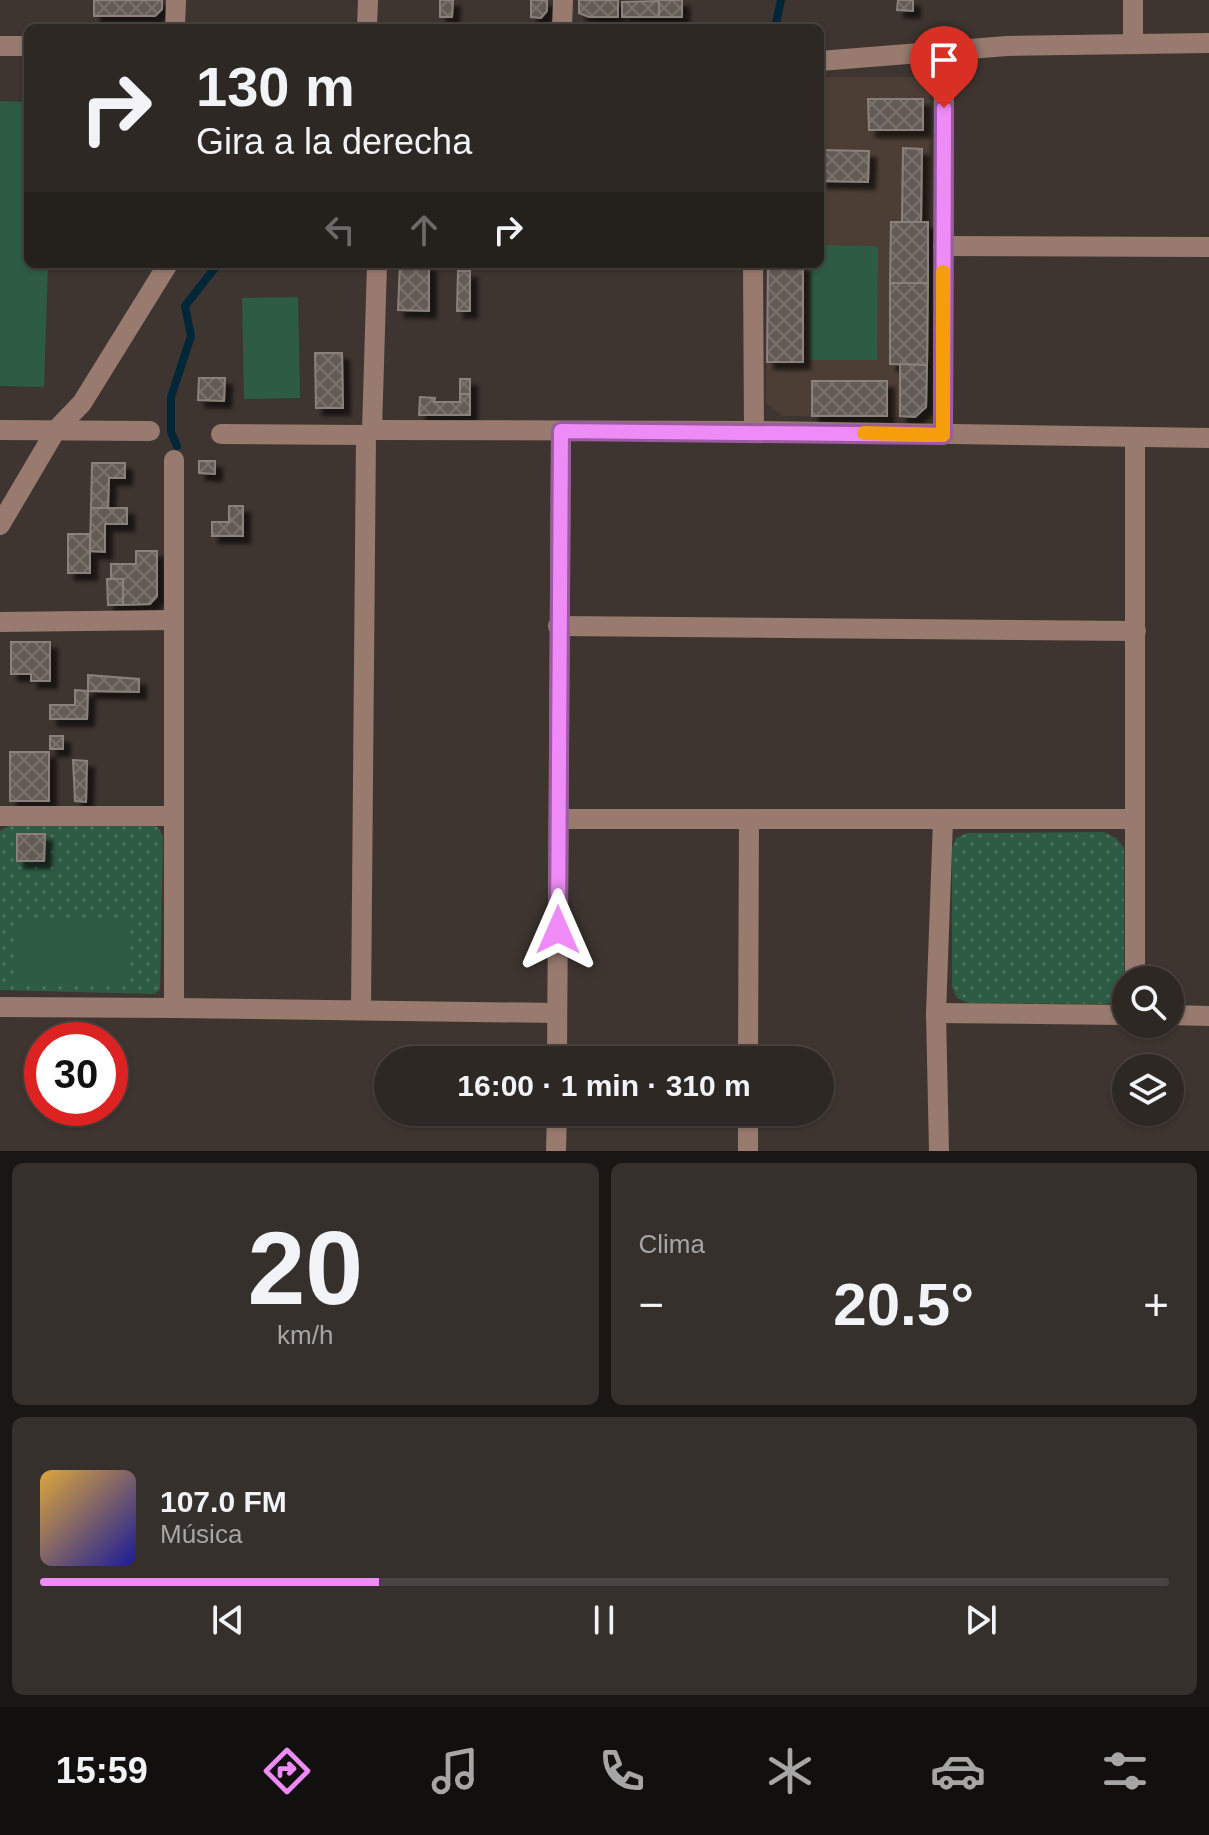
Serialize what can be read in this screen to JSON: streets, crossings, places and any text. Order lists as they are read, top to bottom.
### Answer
{
  "page": {
    "turn": ["130 m", "Gira a la derecha"],
    "limit": "30",
    "trip": "16:00 · 1 min · 310 m",
    "tile": [
      ["20", "km/h"],
      "Clima"
    ],
    "heat": ["−", "20.5°", "+"],
    "song": ["107.0 FM", "Música"],
    "tabs": "15:59"
  }
}
